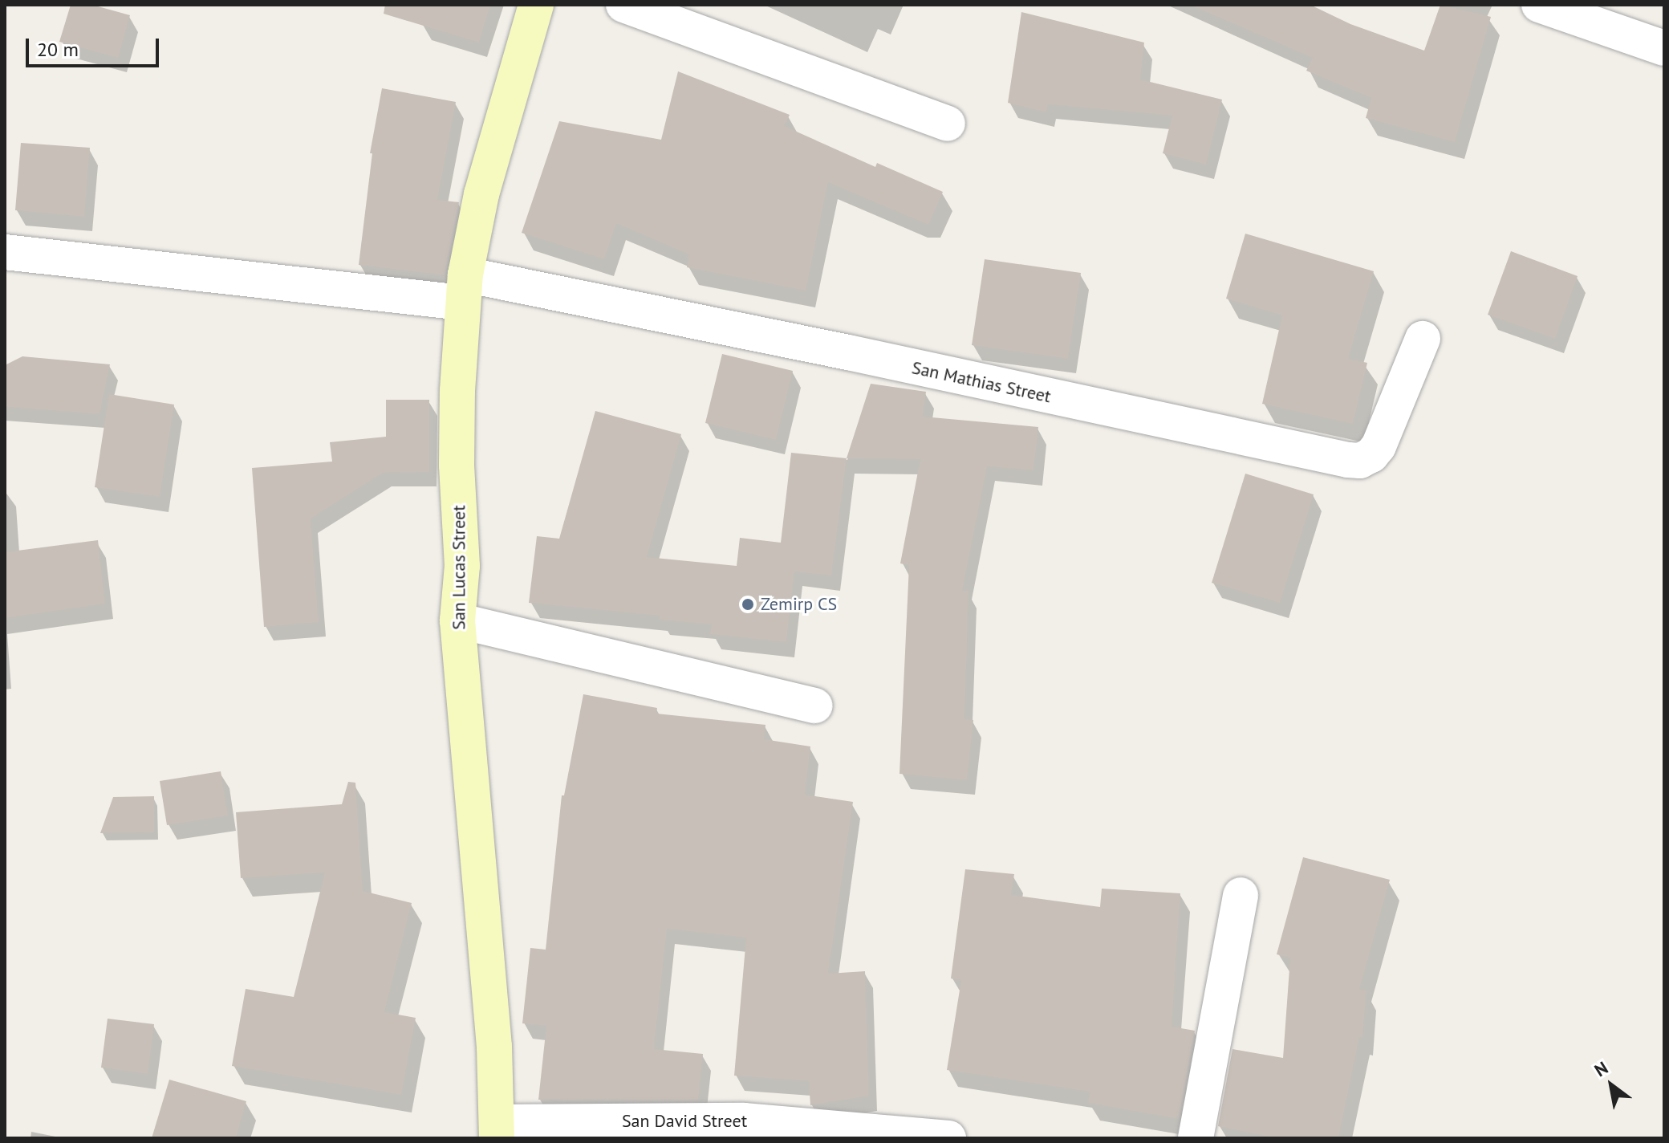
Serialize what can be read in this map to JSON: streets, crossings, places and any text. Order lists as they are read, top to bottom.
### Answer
{
  "streets": {
    "street": ["San Mathias Street", "San Lucas Street", "San David Street"]
  },
  "crossings": [
    ["San Mathias Street", "San Lucas Street"],
    ["San Lucas Street", "San David Street"]
  ],
  "places": ["Zemirp CS"],
  "scale_bar": "20 m",
  "north": "top left"
}
